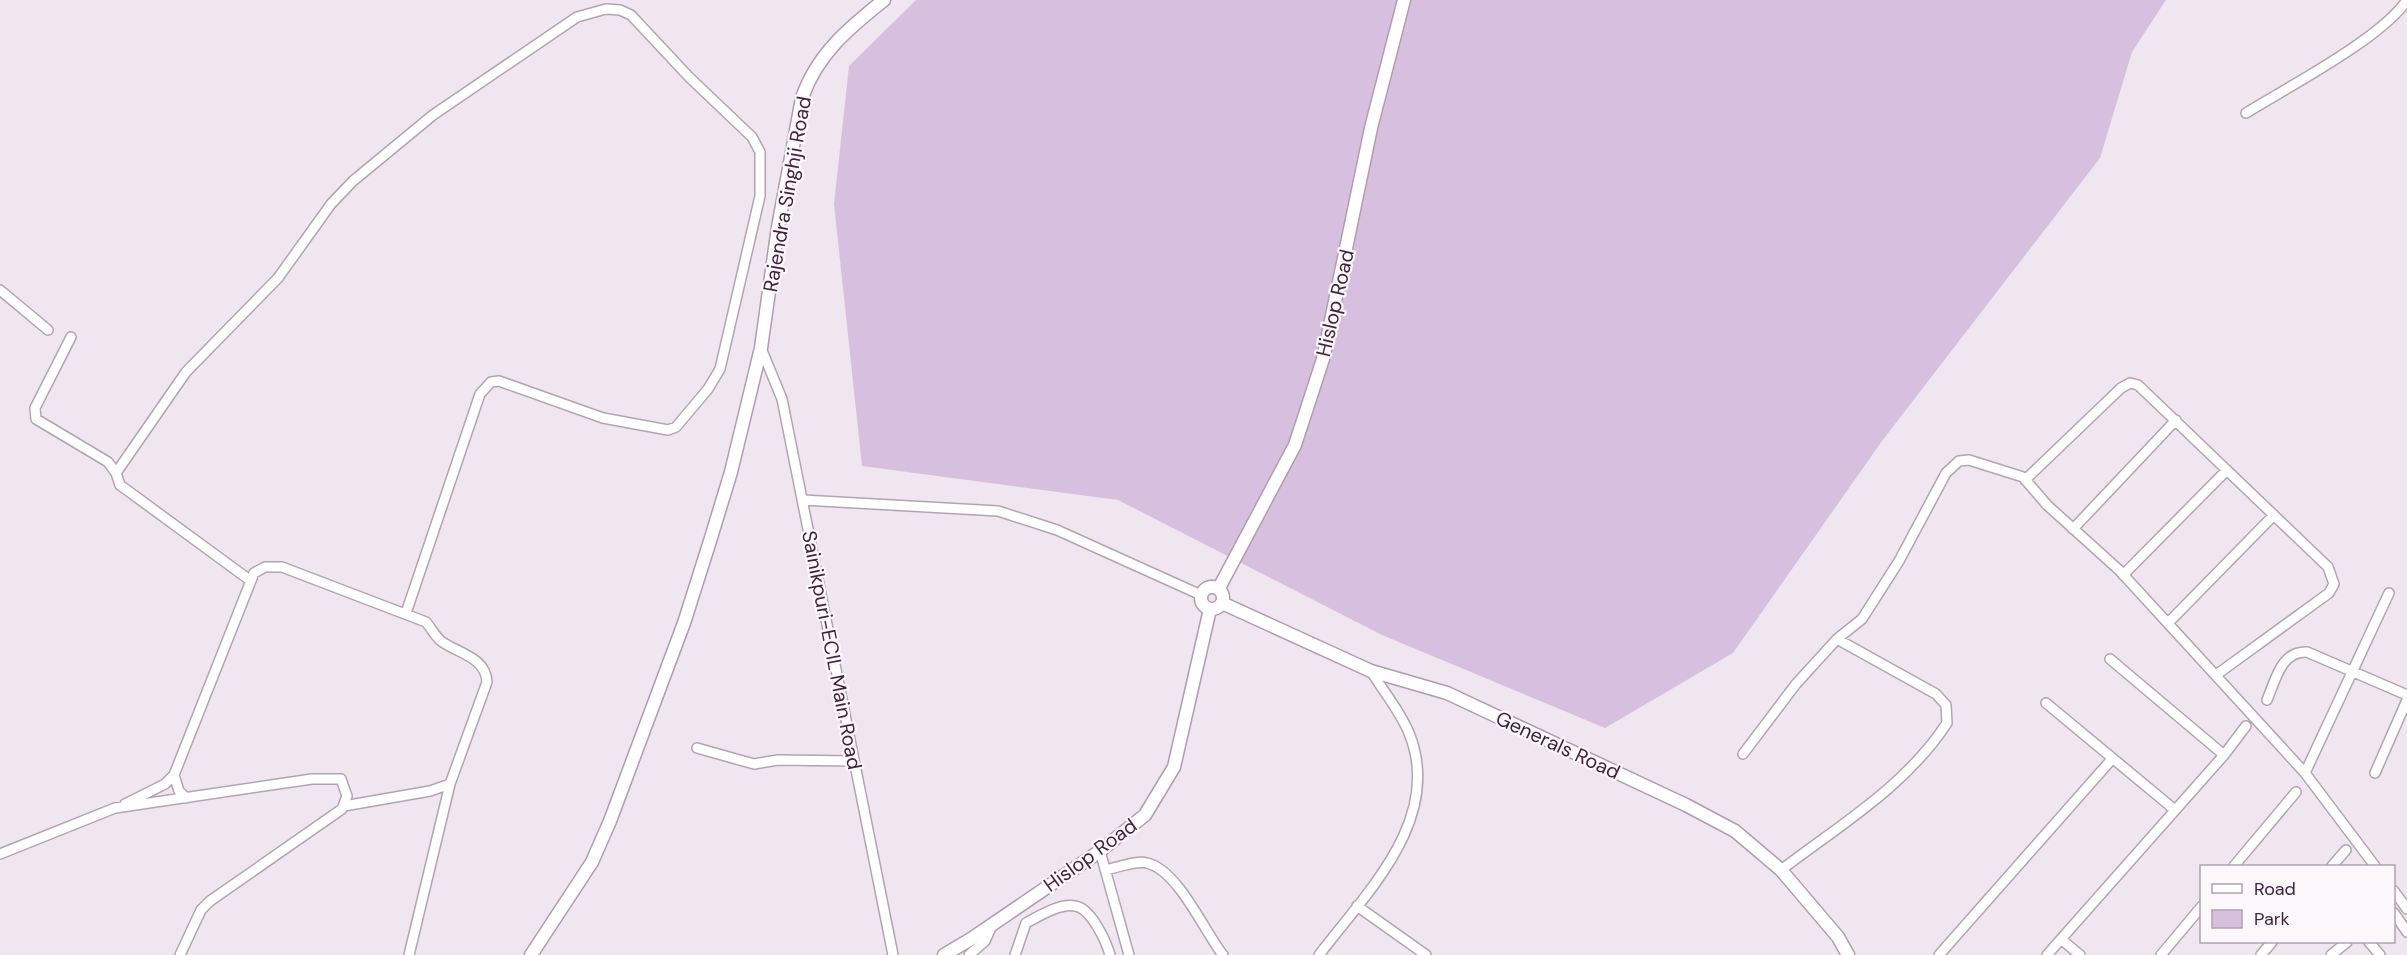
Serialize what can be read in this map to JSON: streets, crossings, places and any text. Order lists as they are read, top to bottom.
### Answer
{
  "streets": {
    "street": [
      "Rajendra Singhji Road",
      "Hislop Road",
      "Sainikpuri-ECIL Main Road",
      "Generals Road"
    ]
  },
  "crossings": [
    ["Rajendra Singhji Road", "Sainikpuri-ECIL Main Road"],
    ["Hislop Road", "Generals Road"]
  ],
  "legend": ["Road", "Park"]
}
